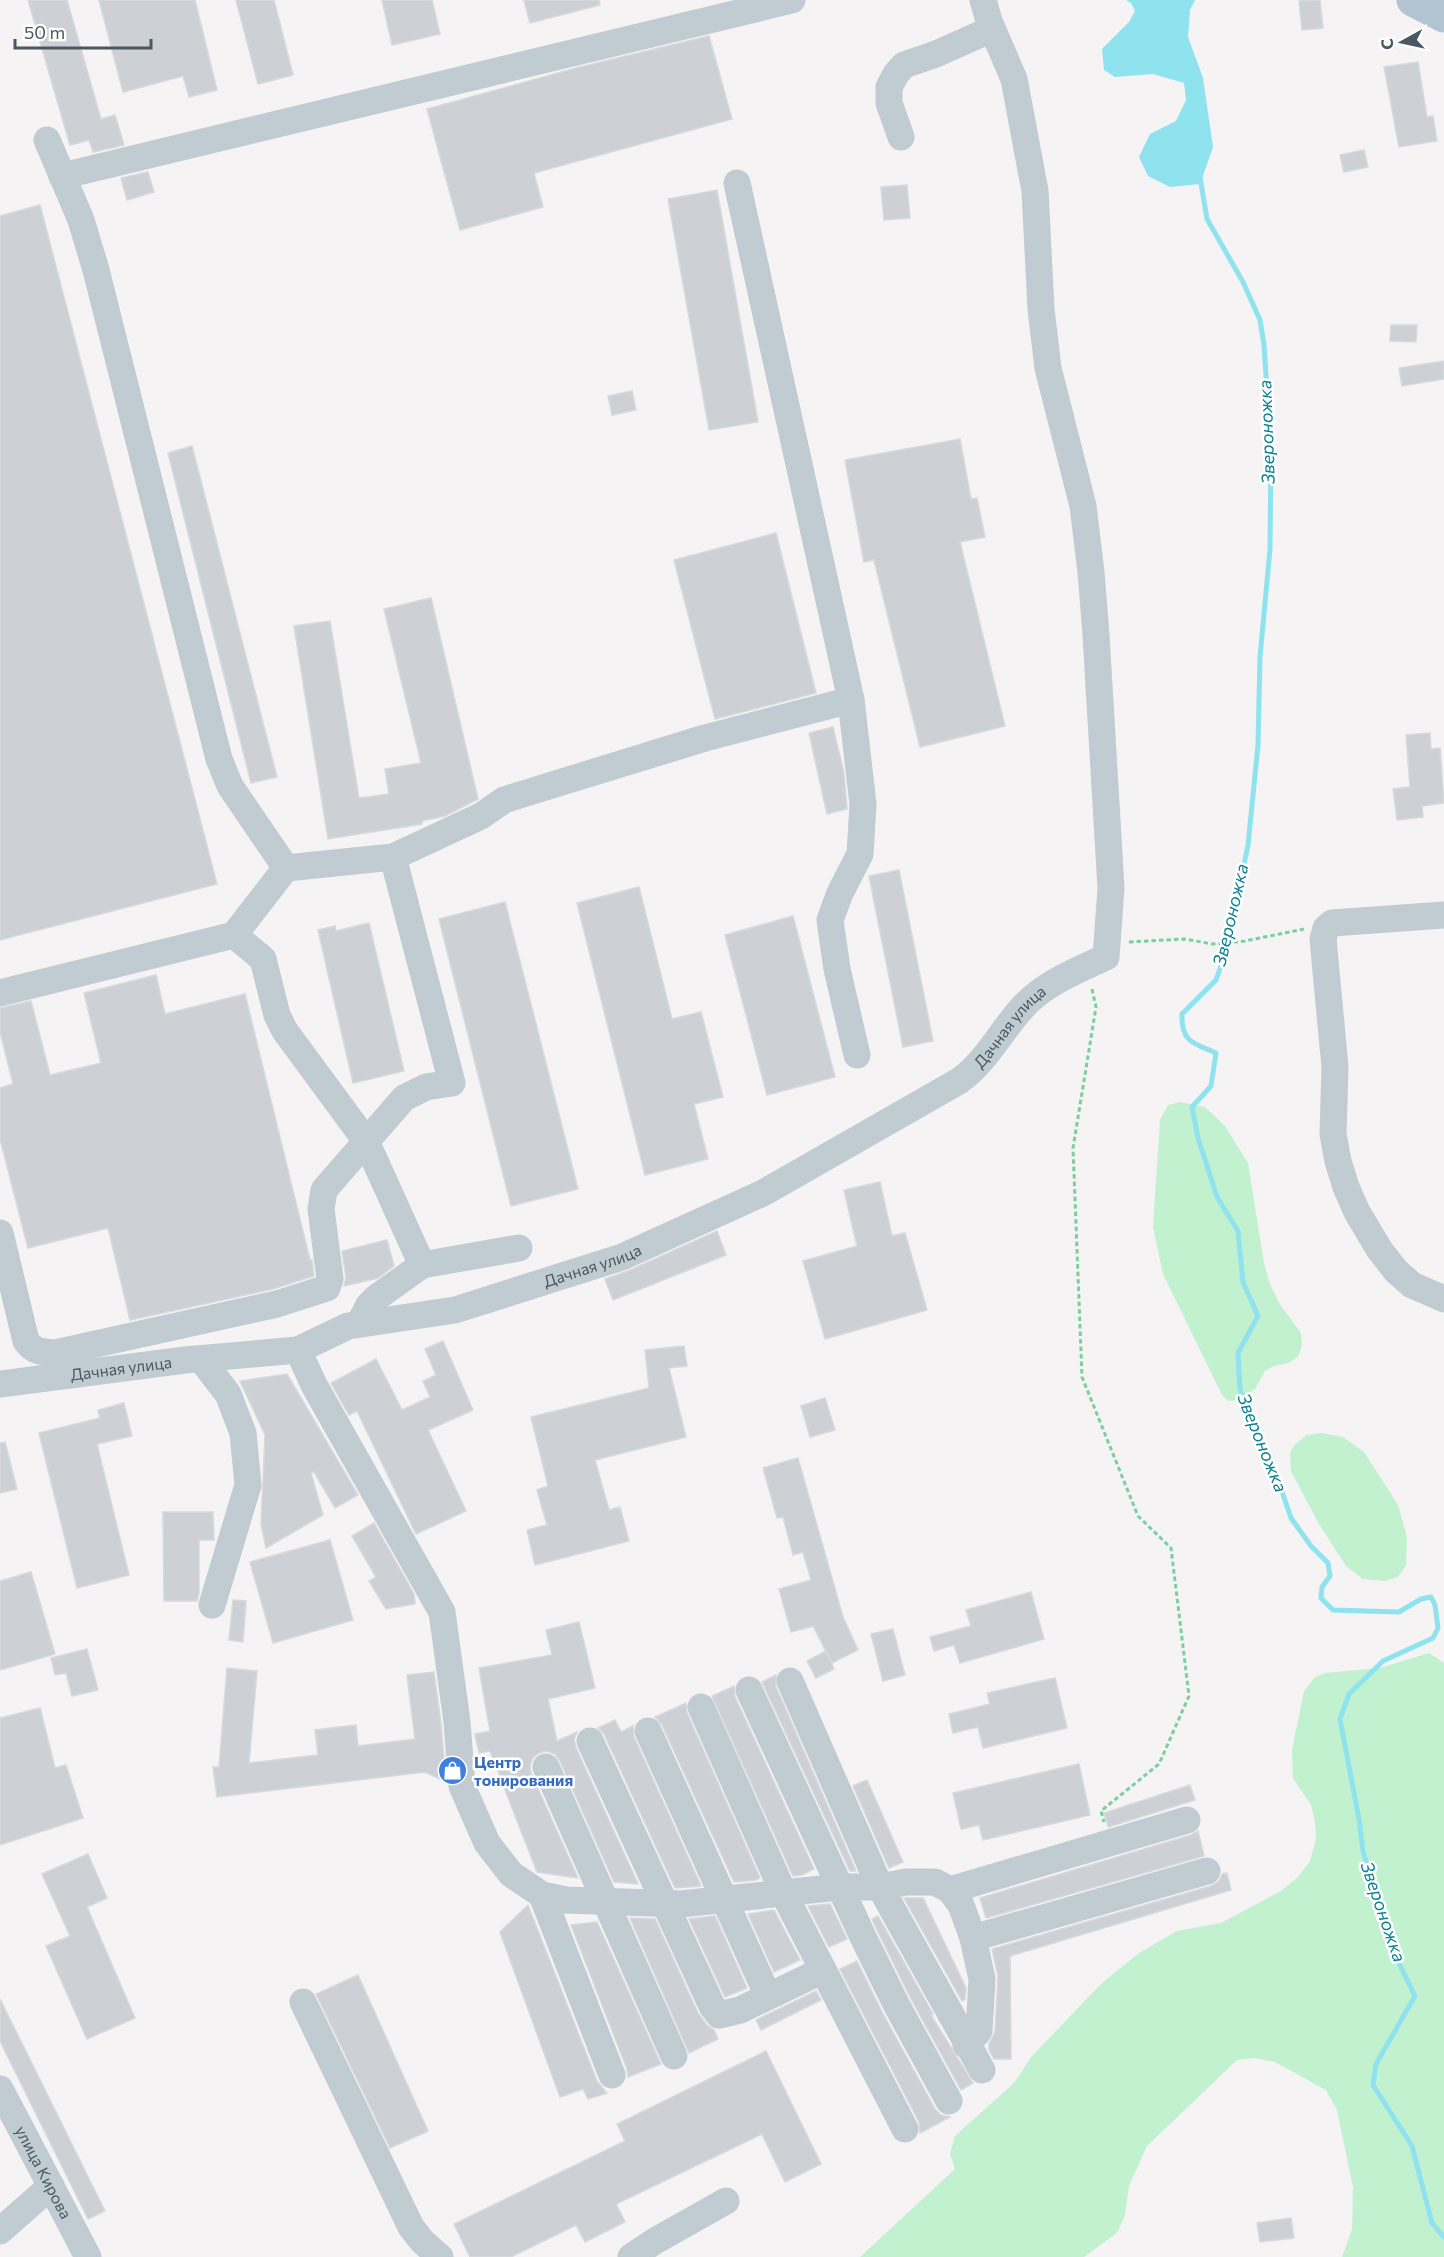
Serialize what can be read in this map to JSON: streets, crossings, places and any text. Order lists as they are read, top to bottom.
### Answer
{
  "streets": {
    "street": ["Дачная улица", "улица Кирова"]
  },
  "water": ["Звероножка"],
  "places": {
    "shop": ["Центр тонирования"]
  },
  "scale_bar": "50 m",
  "north": "left"
}
